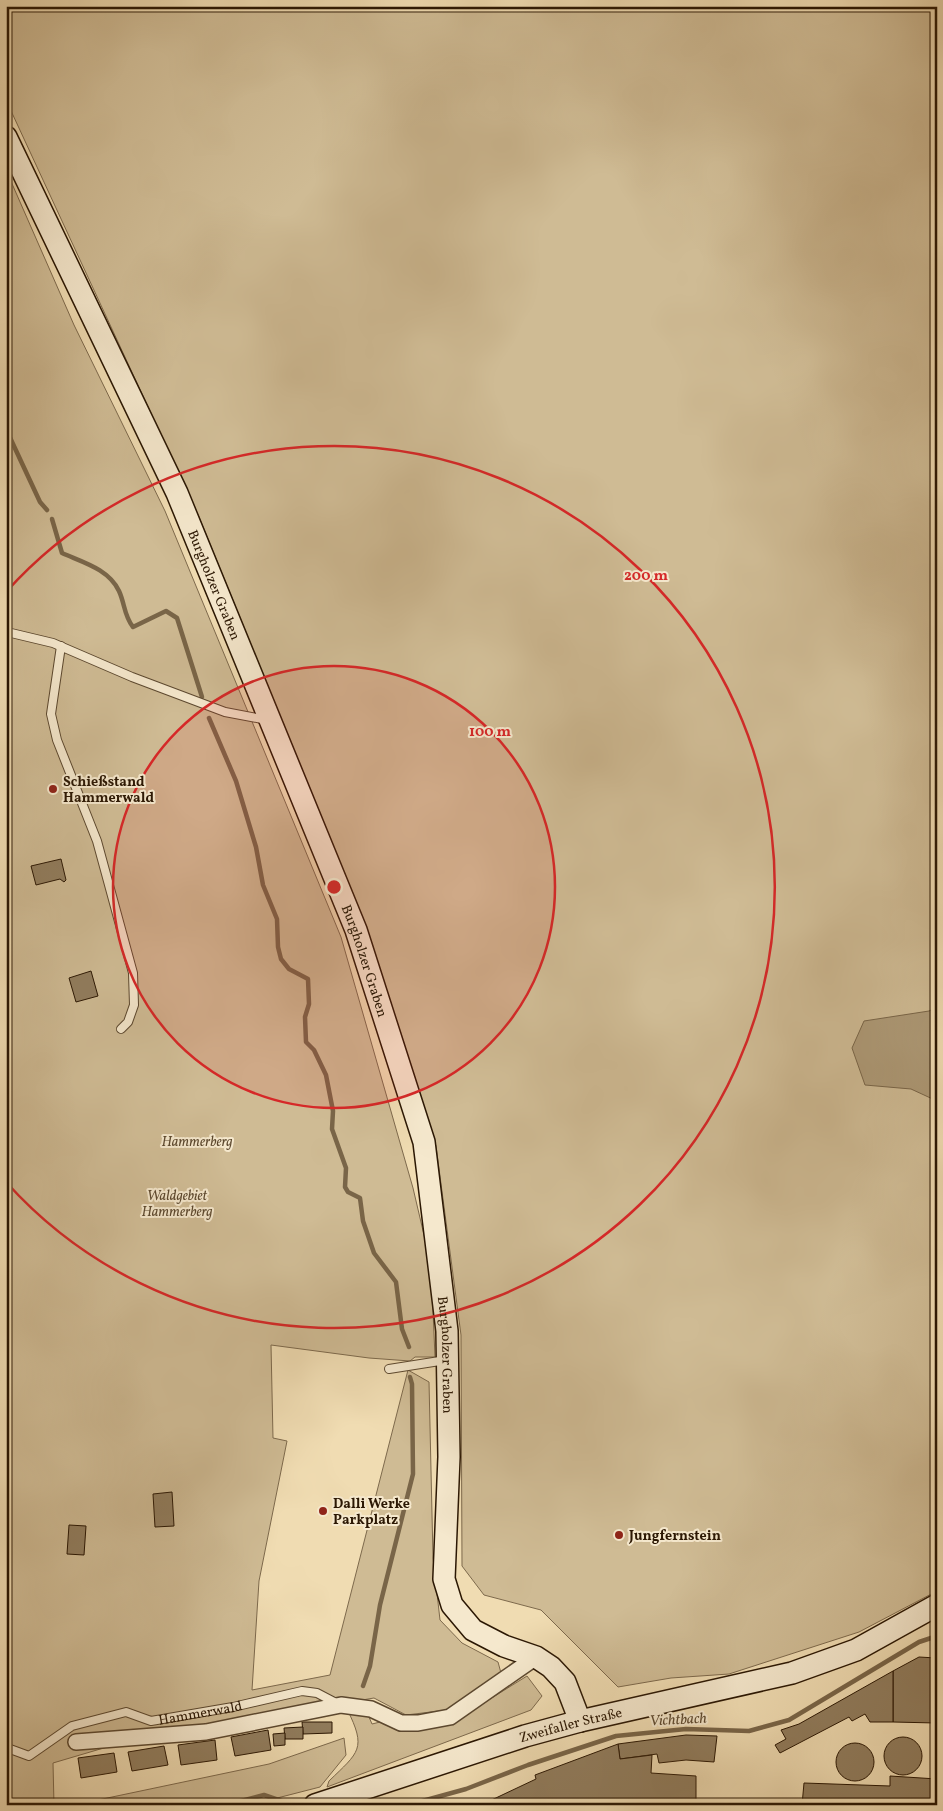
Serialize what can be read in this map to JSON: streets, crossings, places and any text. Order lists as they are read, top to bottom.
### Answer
{
  "streets": {
    "main road": ["Burgholzer Graben", "Zweifaller Straße"],
    "street": ["Hammerwald"]
  },
  "crossings": [
    ["Burgholzer Graben", "Hammerwald"],
    ["Burgholzer Graben", "Zweifaller Straße"]
  ],
  "water": ["Vichtbach"],
  "parks": ["Hammerberg", "Waldgebiet Hammerberg"],
  "places": ["Schießstand Hammerwald", "Dalli Werke Parkplatz", "Jungfernstein"],
  "rings": ["200 m", "100 m"]
}
